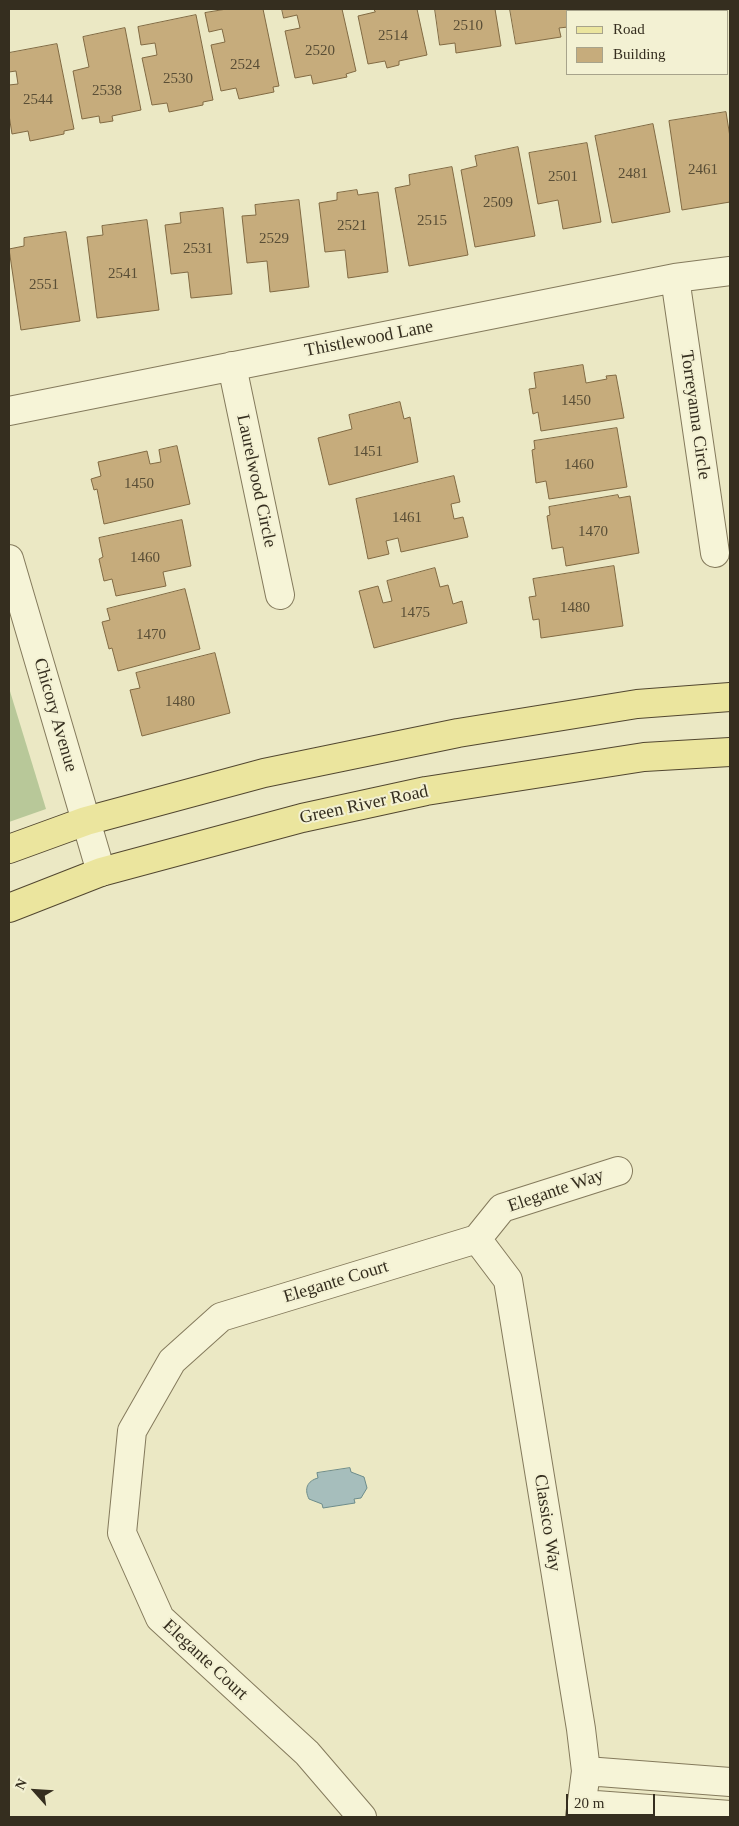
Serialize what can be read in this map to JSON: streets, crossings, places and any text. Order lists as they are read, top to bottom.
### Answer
{
  "streets": {
    "main road": ["Green River Road"],
    "street": [
      "Thistlewood Lane",
      "Torreyanna Circle",
      "Laurelwood Circle",
      "Chicory Avenue",
      "Elegante Way",
      "Elegante Court",
      "Classico Way"
    ]
  },
  "crossings": [
    ["Thistlewood Lane", "Torreyanna Circle"],
    ["Thistlewood Lane", "Laurelwood Circle"],
    ["Chicory Avenue", "Green River Road"],
    ["Elegante Way", "Elegante Court"],
    ["Elegante Way", "Classico Way"],
    ["Elegante Court", "Classico Way"]
  ],
  "house_numbers": [
    "2510",
    "2514",
    "2520",
    "2524",
    "2530",
    "2538",
    "2544",
    "2461",
    "2481",
    "2501",
    "2509",
    "2515",
    "2521",
    "2529",
    "2531",
    "2541",
    "2551",
    "1450",
    "1451",
    "1460",
    "1450",
    "1461",
    "1470",
    "1460",
    "1480",
    "1475",
    "1470",
    "1480"
  ],
  "legend": ["Road", "Building"],
  "scale_bar": "20 m",
  "north": "top left"
}
